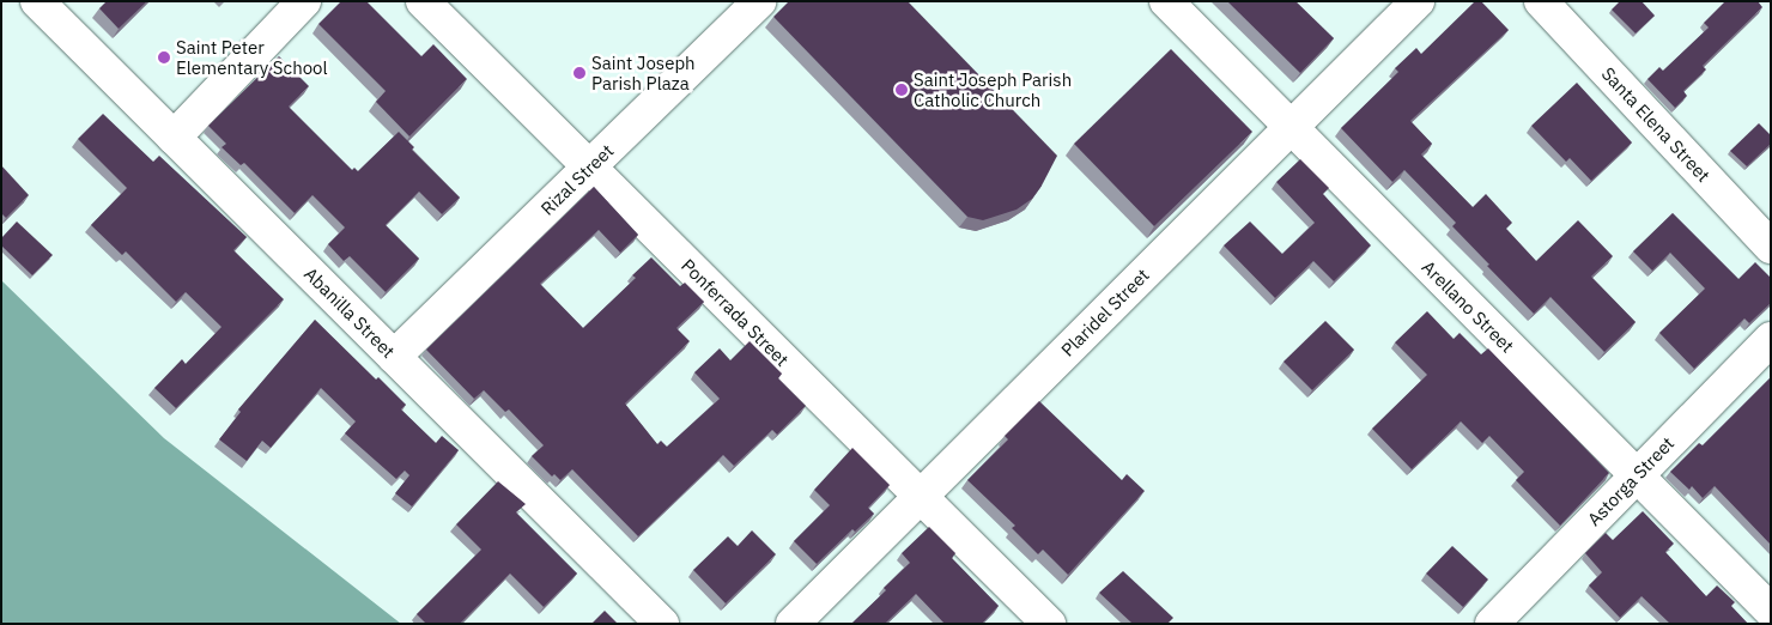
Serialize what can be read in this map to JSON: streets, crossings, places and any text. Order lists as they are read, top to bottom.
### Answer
{
  "streets": {
    "street": [
      "Santa Elena Street",
      "Rizal Street",
      "Arellano Street",
      "Abanilla Street",
      "Ponferrada Street",
      "Plaridel Street",
      "Astorga Street"
    ]
  },
  "crossings": [
    ["Rizal Street", "Abanilla Street"],
    ["Rizal Street", "Ponferrada Street"],
    ["Arellano Street", "Plaridel Street"],
    ["Arellano Street", "Astorga Street"],
    ["Ponferrada Street", "Plaridel Street"]
  ],
  "places": ["Saint Peter Elementary School", "Saint Joseph Parish Plaza", "Saint Joseph Parish Catholic Church"]
}
